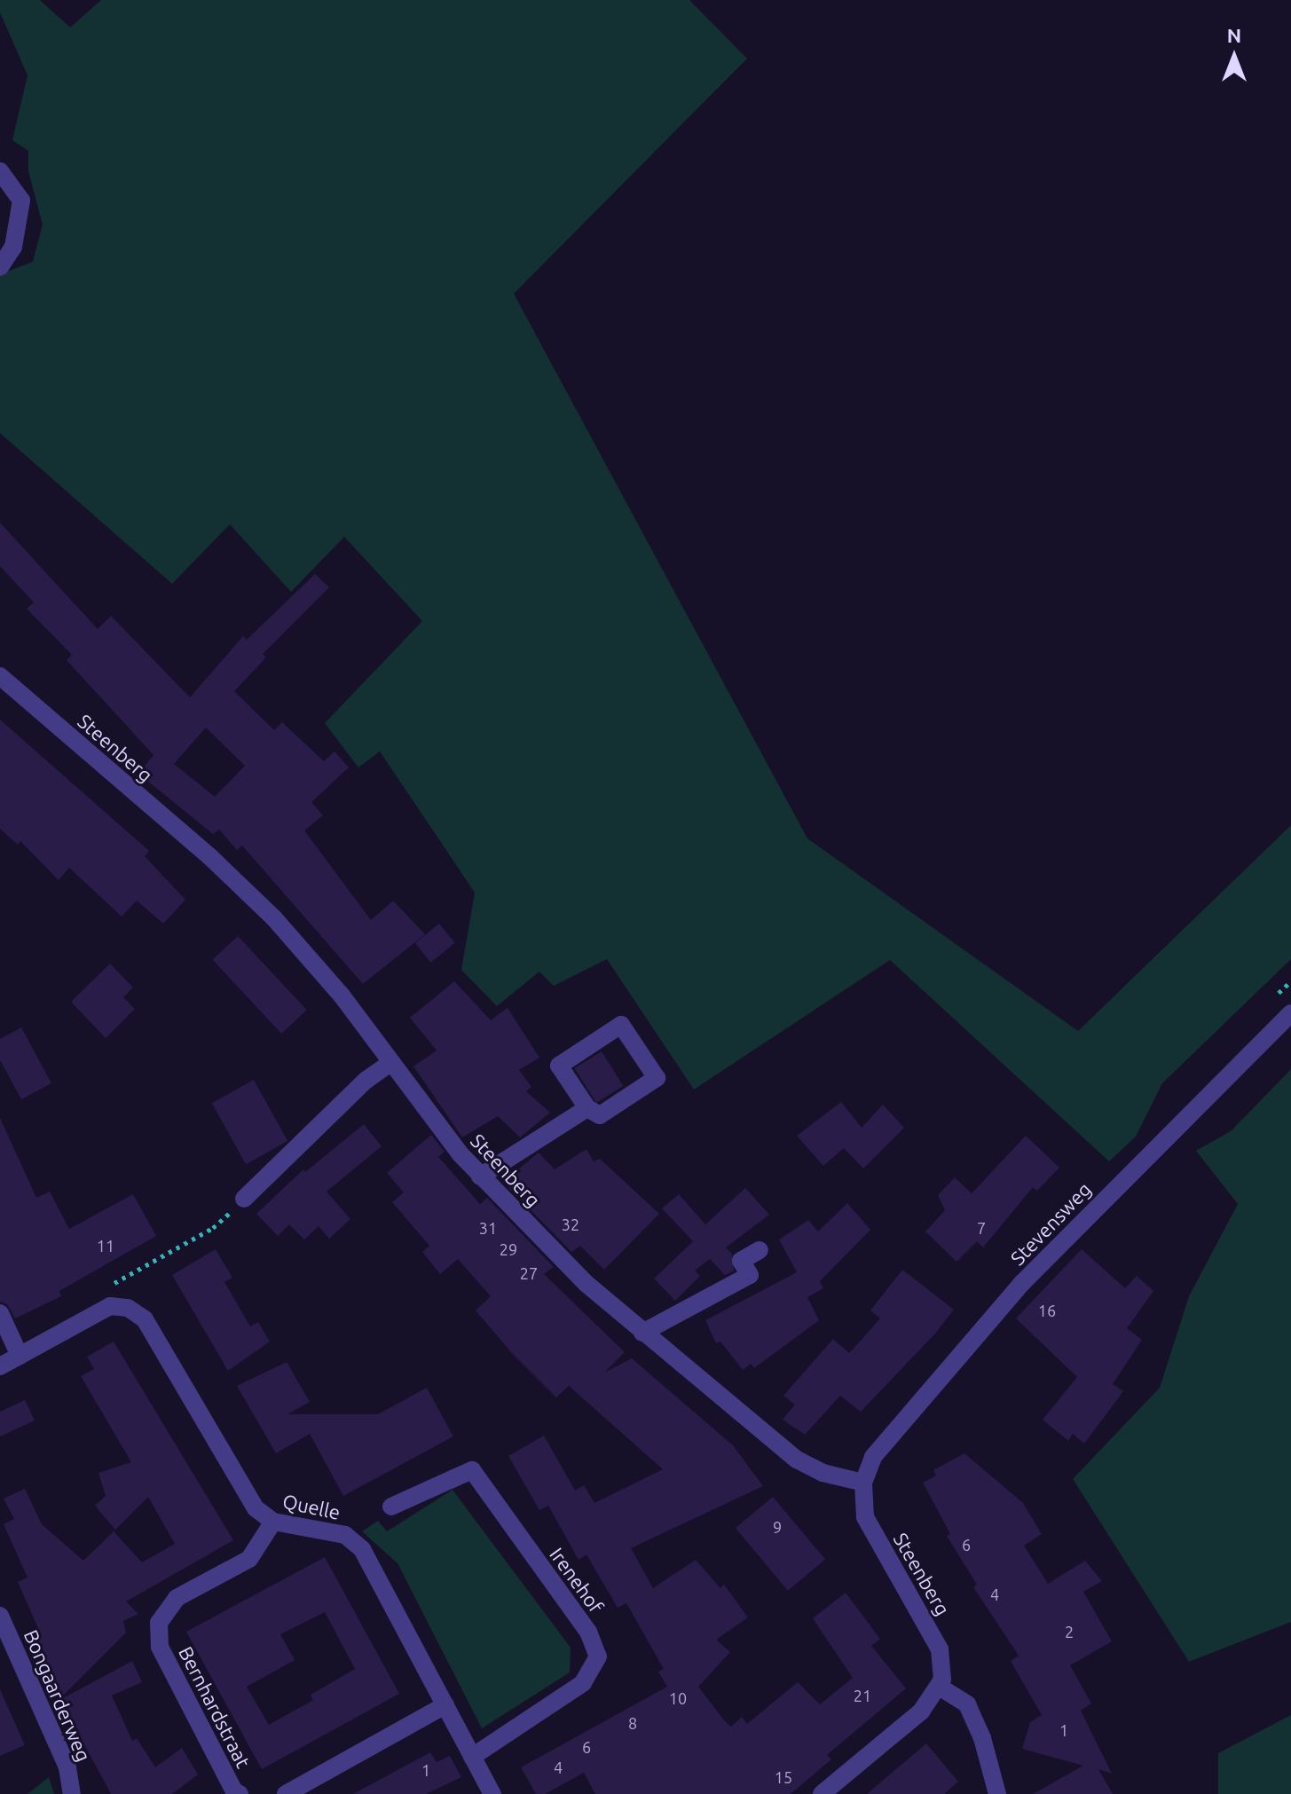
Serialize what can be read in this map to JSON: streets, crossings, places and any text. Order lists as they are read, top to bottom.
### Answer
{
  "streets": {
    "street": [
      "Steenberg",
      "Stevensweg",
      "Quelle",
      "Irenehof",
      "Bongaarderweg",
      "Bernhardstraat"
    ]
  },
  "crossings": [
    ["Steenberg", "Stevensweg"],
    ["Quelle", "Irenehof"],
    ["Quelle", "Bernhardstraat"]
  ],
  "house_numbers": [
    "32",
    "31",
    "7",
    "11",
    "29",
    "27",
    "16",
    "9",
    "6",
    "4",
    "2",
    "21",
    "10",
    "8",
    "1",
    "6",
    "4",
    "1",
    "15"
  ],
  "north": "top"
}
